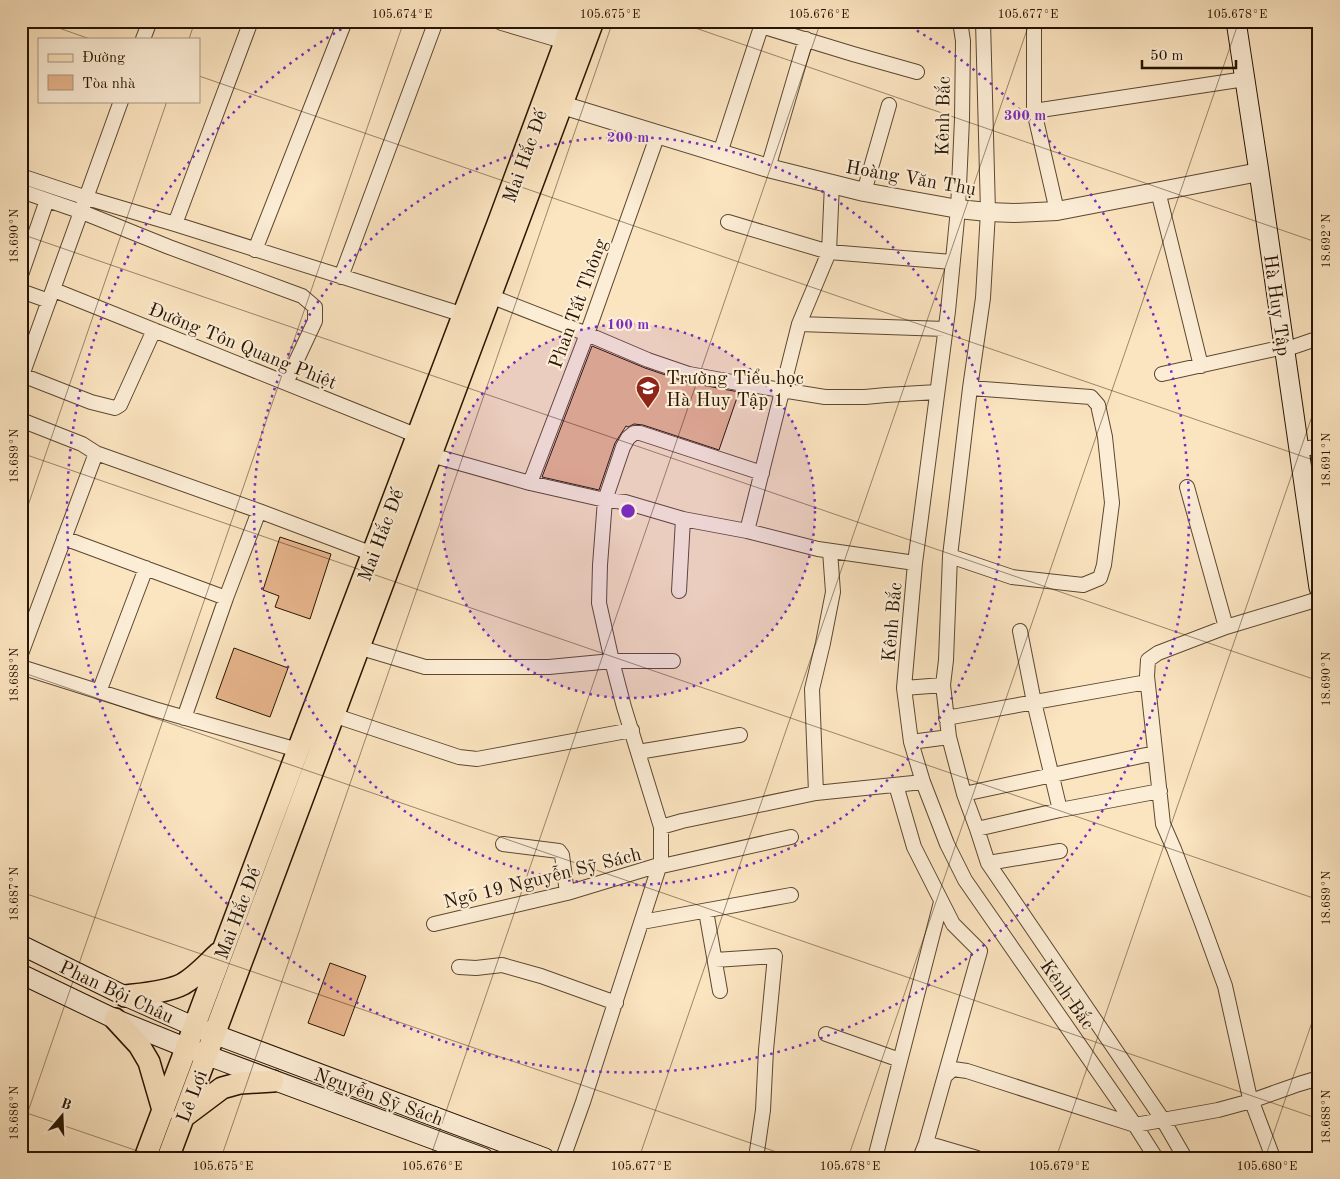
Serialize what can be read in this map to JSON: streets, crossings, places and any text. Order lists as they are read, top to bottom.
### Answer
{
  "streets": {
    "main road": [
      "Mai Hắc Đế",
      "Hà Huy Tập",
      "Phan Bội Châu",
      "Lê Lợi",
      "Nguyễn Sỹ Sách"
    ],
    "street": [
      "Kênh Bắc",
      "Hoàng Văn Thụ",
      "Phan Tất Thông",
      "Đường Tôn Quang Phiệt",
      "Ngõ 19 Nguyễn Sỹ Sách"
    ]
  },
  "crossings": [
    ["Kênh Bắc", "Hoàng Văn Thụ"],
    ["Mai Hắc Đế", "Hoàng Văn Thụ"],
    ["Mai Hắc Đế", "Đường Tôn Quang Phiệt"],
    ["Mai Hắc Đế", "Phan Bội Châu"],
    ["Mai Hắc Đế", "Lê Lợi"],
    ["Mai Hắc Đế", "Nguyễn Sỹ Sách"],
    ["Hoàng Văn Thụ", "Phan Tất Thông"],
    ["Hoàng Văn Thụ", "Hà Huy Tập"],
    ["Phan Bội Châu", "Lê Lợi"],
    ["Phan Bội Châu", "Nguyễn Sỹ Sách"],
    ["Lê Lợi", "Nguyễn Sỹ Sách"]
  ],
  "places": {
    "school or university": ["Trường Tiểu học Hà Huy Tập 1"]
  },
  "legend": ["Đường", "Tòa nhà"],
  "scale_bar": "50 m",
  "north": "top",
  "coordinates": [
    "105.674°E",
    "105.675°E",
    "105.676°E",
    "105.677°E",
    "105.678°E",
    "18.690°N",
    "18.692°N",
    "18.689°N",
    "18.691°N",
    "18.688°N",
    "18.687°N",
    "18.686°N",
    "105.679°E",
    "105.680°E"
  ],
  "rings": ["300 m", "200 m", "100 m"]
}
